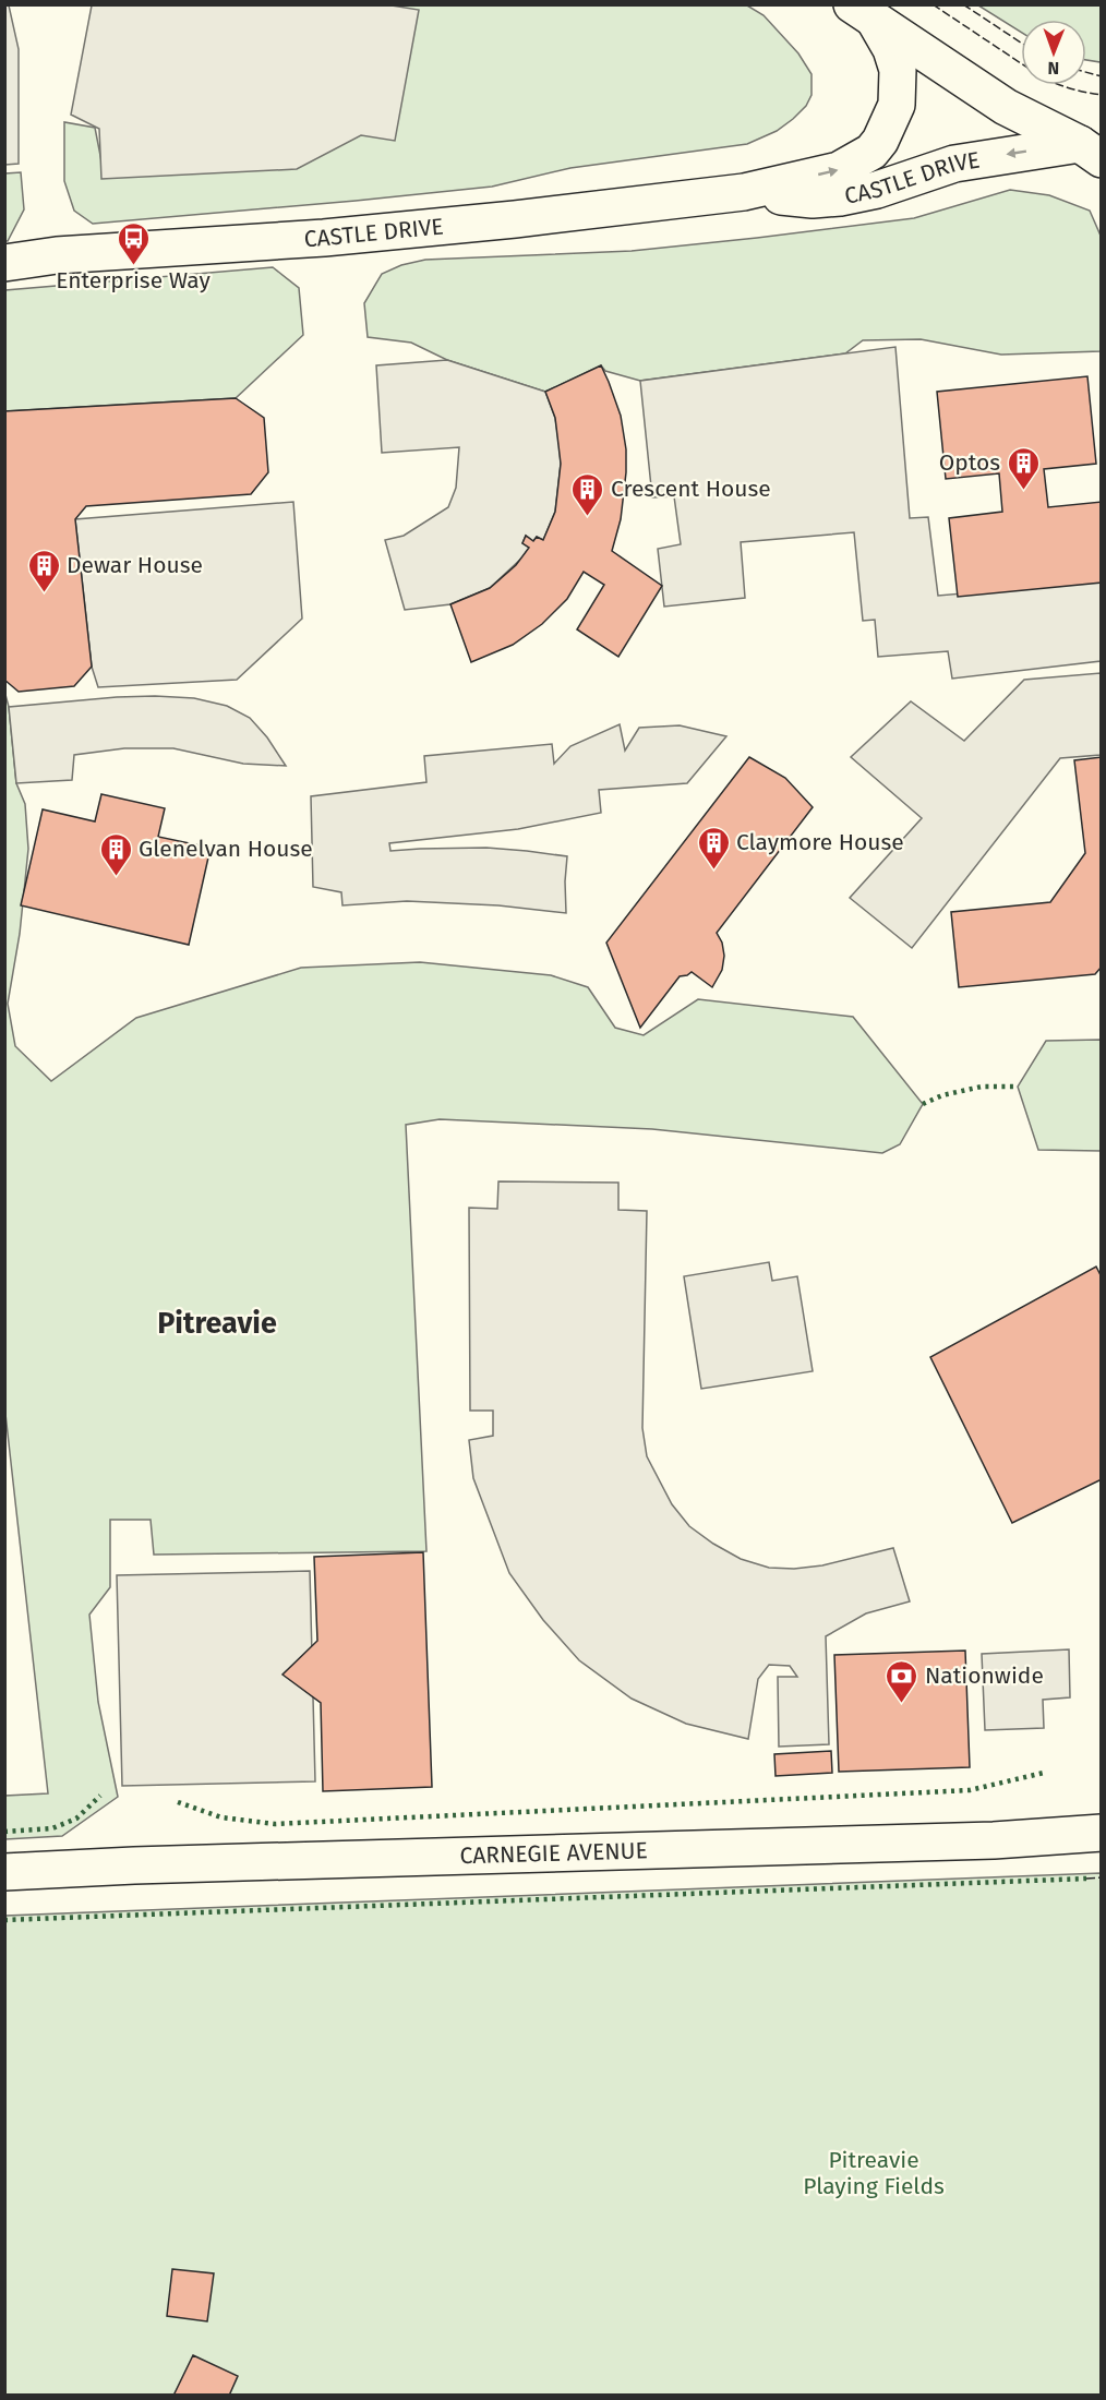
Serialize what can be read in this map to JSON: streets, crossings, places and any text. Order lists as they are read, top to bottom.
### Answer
{
  "streets": {
    "street": ["CASTLE DRIVE", "CARNEGIE AVENUE"]
  },
  "districts": ["Pitreavie"],
  "parks": ["Pitreavie Playing Fields"],
  "places": {
    "bus stop": ["Enterprise Way"],
    "building": [
      "Optos",
      "Crescent House",
      "Dewar House",
      "Claymore House",
      "Glenelvan House"
    ],
    "bank": ["Nationwide"]
  },
  "north": "bottom"
}
